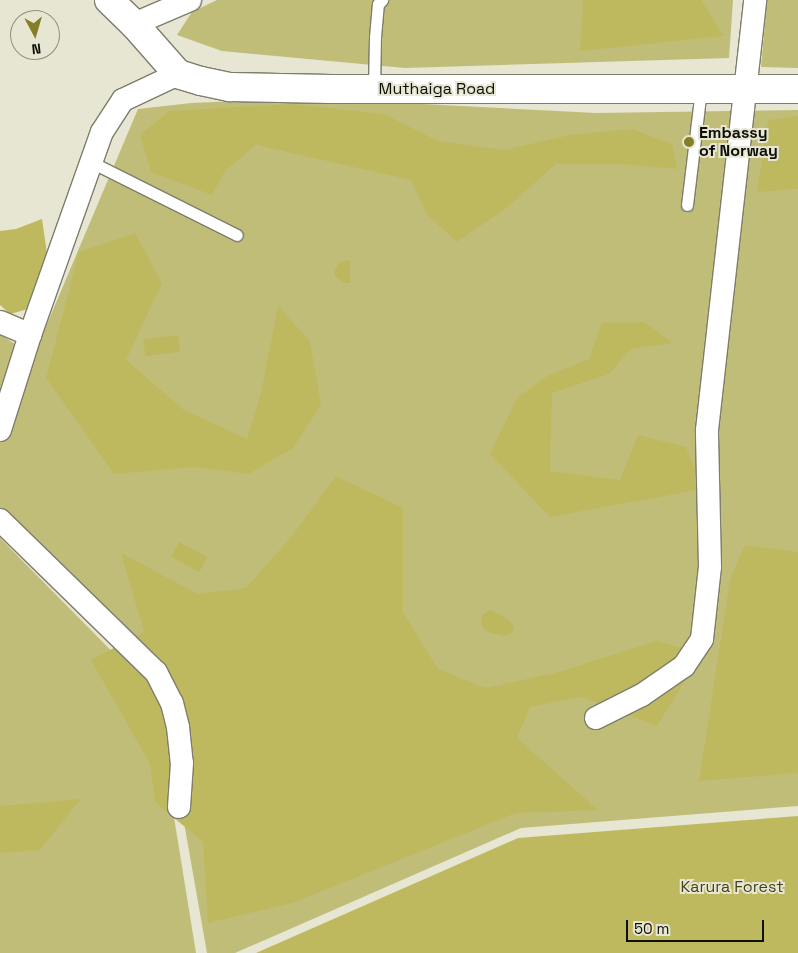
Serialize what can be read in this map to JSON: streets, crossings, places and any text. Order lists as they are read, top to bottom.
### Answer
{
  "streets": {
    "main road": ["Muthaiga Road"]
  },
  "parks": ["Karura Forest"],
  "places": ["Embassy of Norway"],
  "scale_bar": "50 m",
  "north": "bottom"
}
